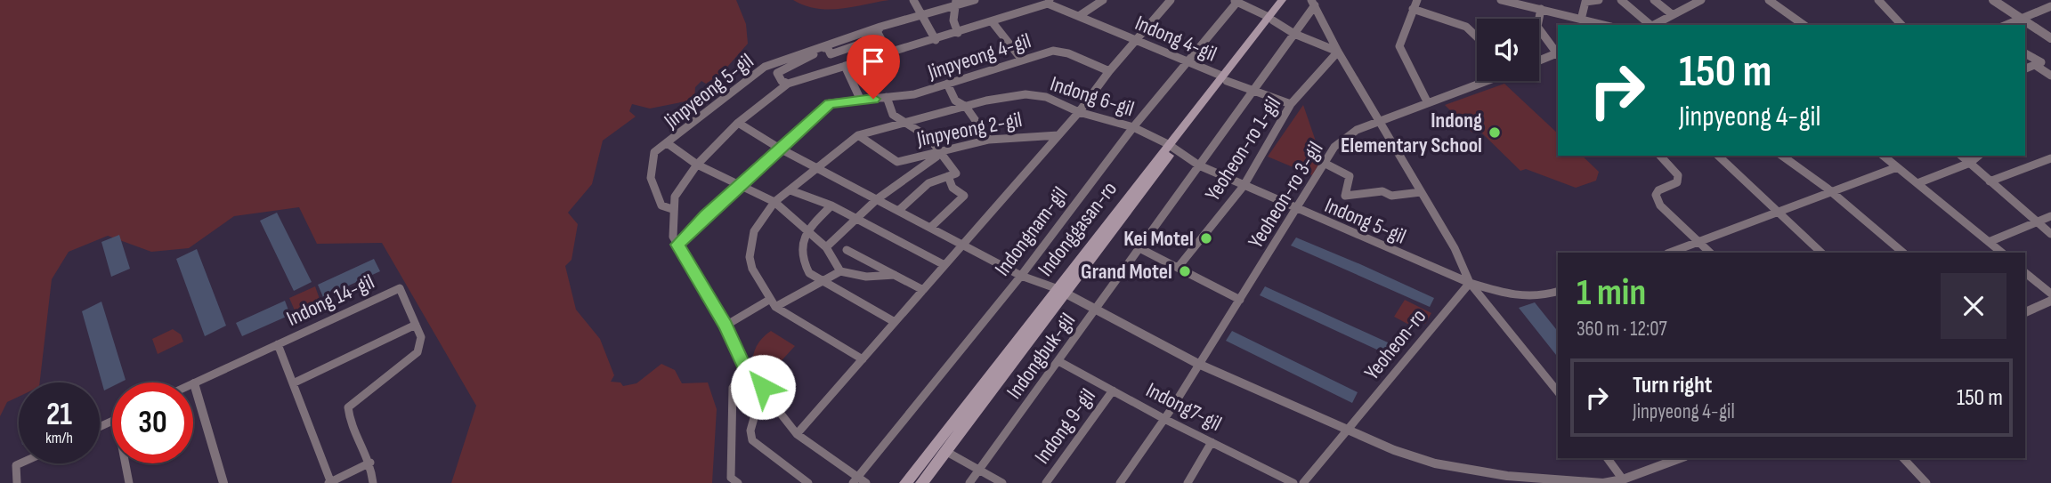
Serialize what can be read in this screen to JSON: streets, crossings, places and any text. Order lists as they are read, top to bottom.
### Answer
{
  "streets": {
    "main road": ["Indonggasan-ro"],
    "street": [
      "Indong 4-gil",
      "Jinpyeong 4-gil",
      "Jinpyeong 5-gil",
      "Indong 6-gil",
      "Jinpyeong 2-gil",
      "Yeoheon-ro 1-gil",
      "Yeoheon-ro 3-gil",
      "Indong 5-gil",
      "Indongnam-gil",
      "Indong 14-gil",
      "Yeoheon-ro",
      "Indongbuk-gil",
      "Indong7-gil",
      "Indong 9-gil"
    ]
  },
  "crossings": [
    ["Indong 4-gil", "Jinpyeong 2-gil"],
    ["Indong 4-gil", "Indonggasan-ro"],
    ["Indong 4-gil", "Indongnam-gil"],
    ["Jinpyeong 4-gil", "Jinpyeong 2-gil"],
    ["Indong 6-gil", "Jinpyeong 2-gil"],
    ["Indong 6-gil", "Indong 5-gil"],
    ["Indong 6-gil", "Indonggasan-ro"],
    ["Indong 6-gil", "Indongnam-gil"],
    ["Yeoheon-ro 1-gil", "Indong 5-gil"],
    ["Yeoheon-ro 3-gil", "Indong 5-gil"],
    ["Indong 5-gil", "Indonggasan-ro"],
    ["Indong 5-gil", "Yeoheon-ro"],
    ["Indong 5-gil", "Indongbuk-gil"],
    ["Indongbuk-gil", "Indong7-gil"],
    ["Indong7-gil", "Indong 9-gil"]
  ],
  "places": ["Indong Elementary School", "Kei Motel", "Grand Motel"],
  "page": {
    "turn": ["150 m", "Jinpyeong 4-gil"],
    "heading": ["1 min", "360 m · 12:07"],
    "list": [
      {
        "name": "Turn right",
        "note": "Jinpyeong 4-gil",
        "value": "150 m"
      }
    ],
    "speed": "21 km/h",
    "limit": "30"
  }
}
